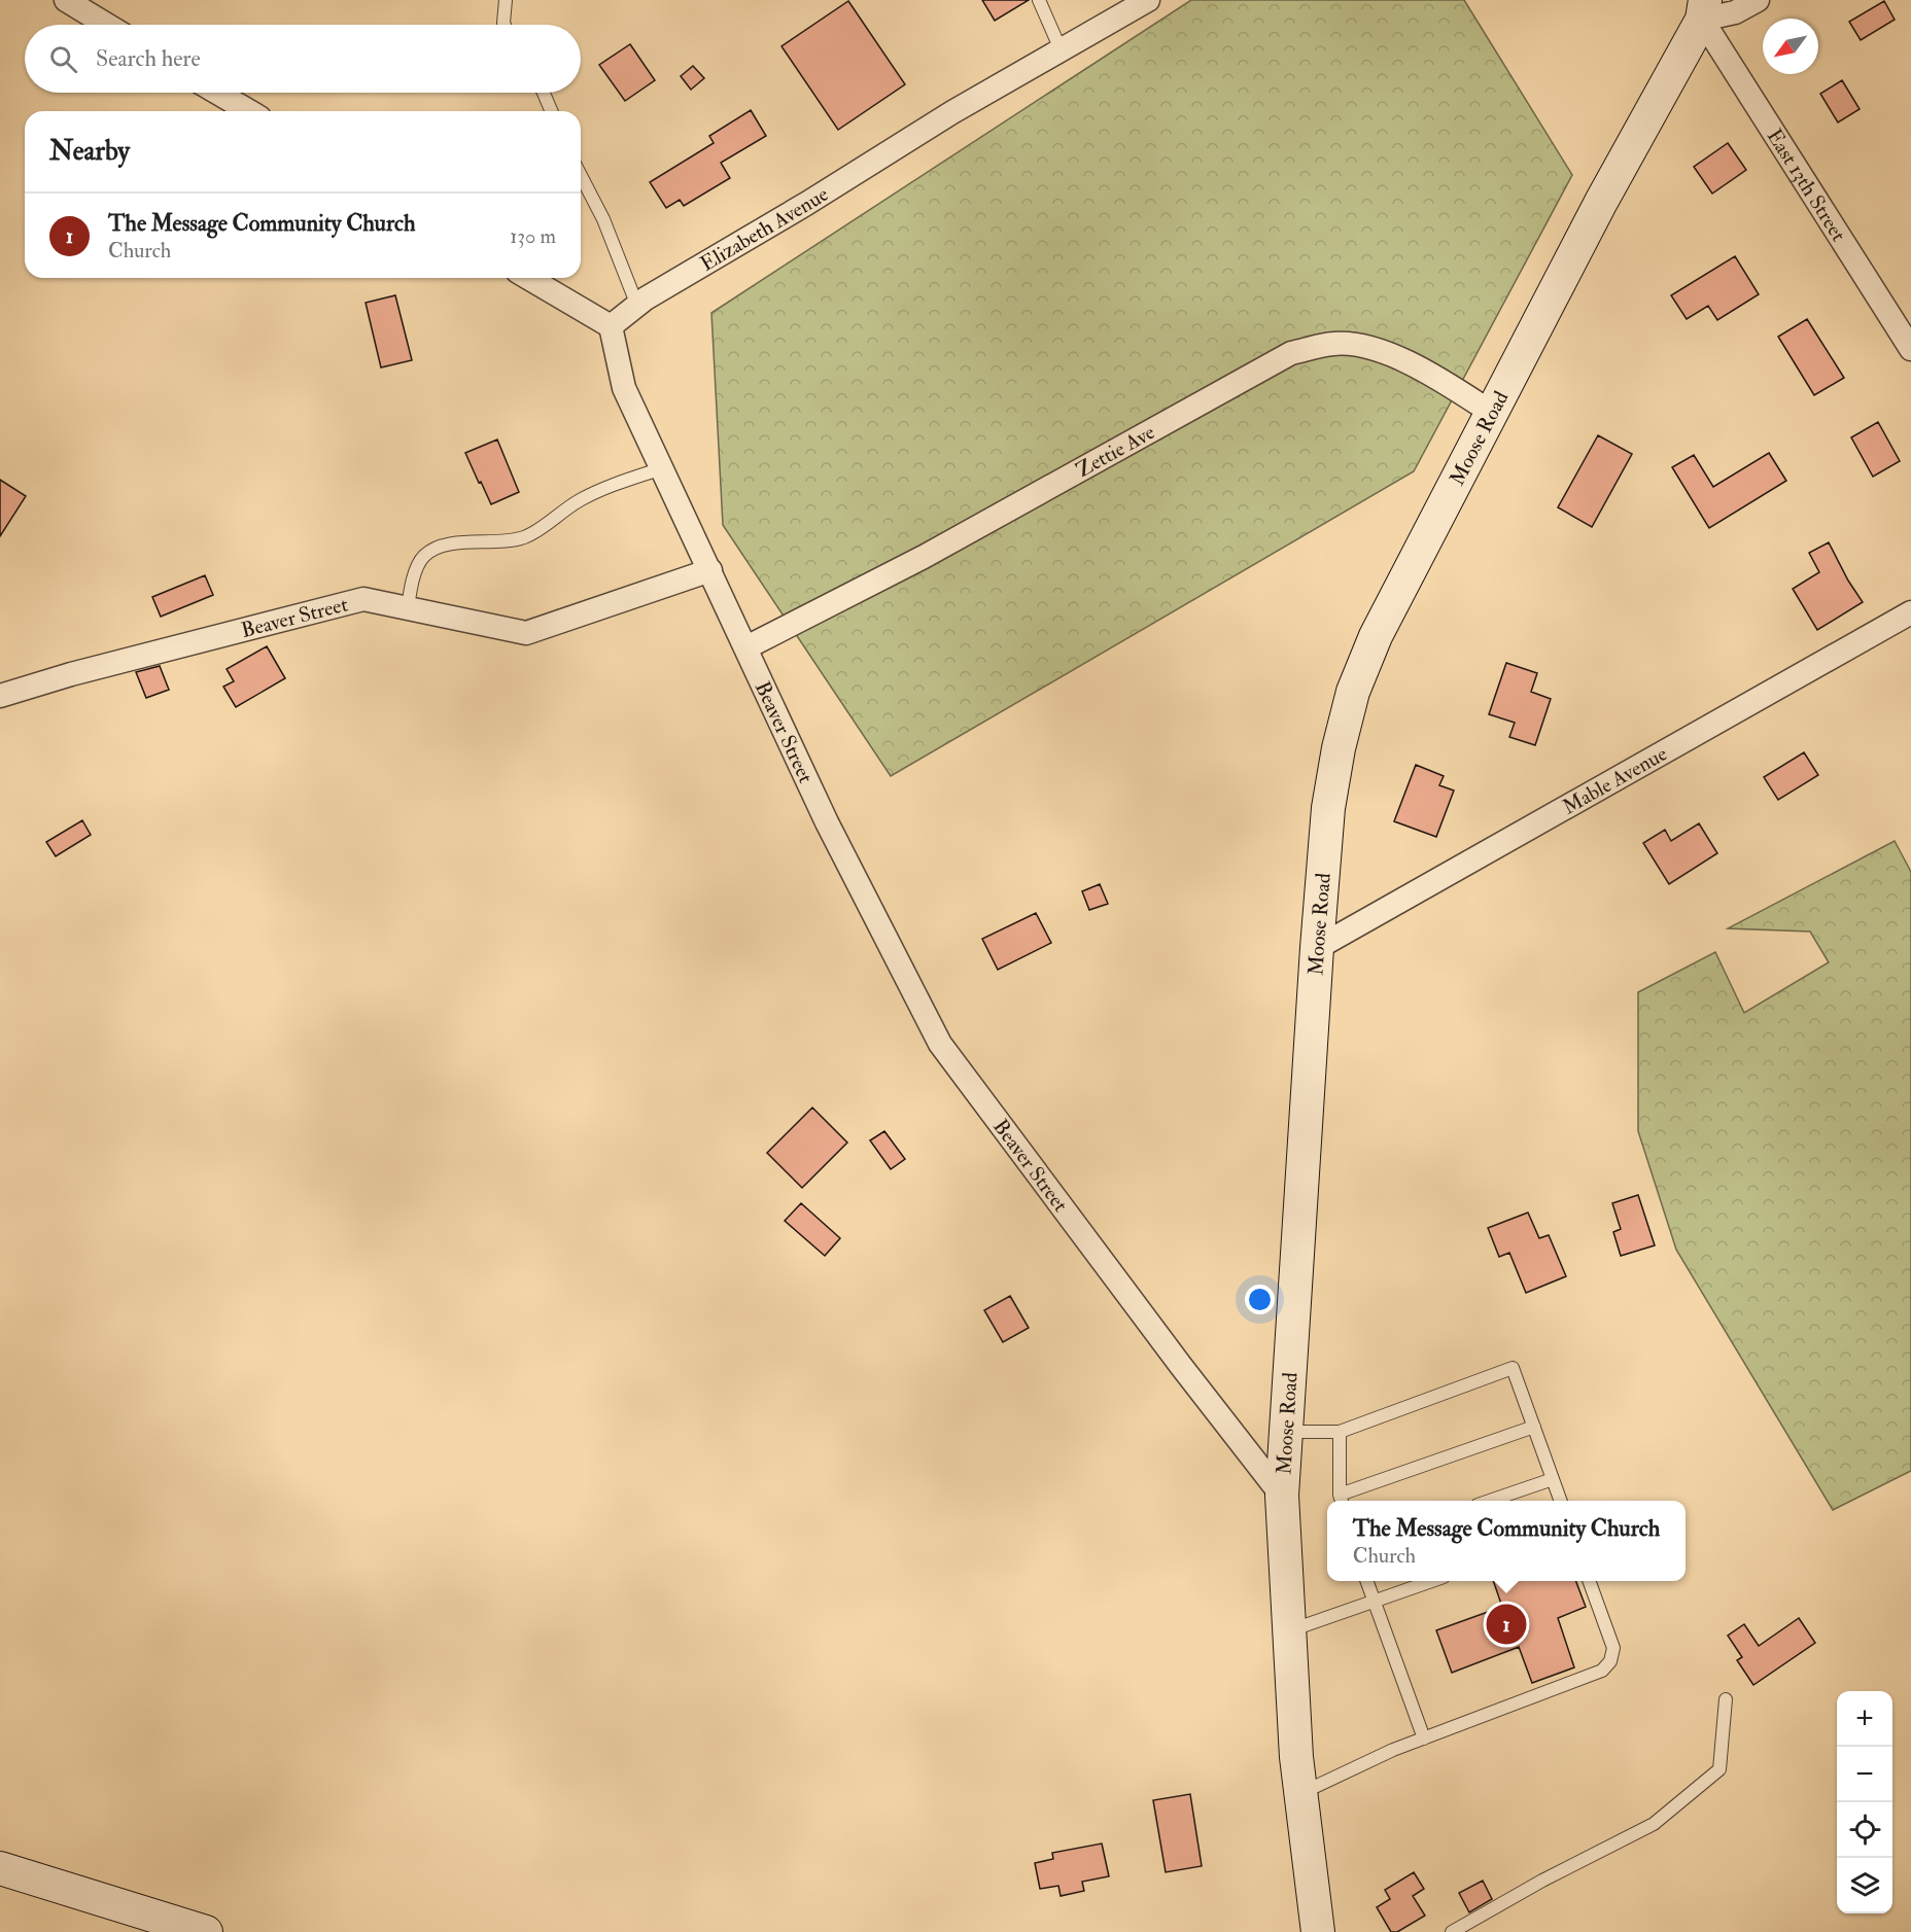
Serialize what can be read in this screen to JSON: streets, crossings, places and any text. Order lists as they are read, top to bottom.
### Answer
{
  "streets": {
    "street": [
      "East 13th Street",
      "Elizabeth Avenue",
      "Moose Road",
      "Zettie Ave",
      "Beaver Street",
      "Mable Avenue"
    ]
  },
  "crossings": [
    ["East 13th Street", "Moose Road"],
    ["Moose Road", "Zettie Ave"],
    ["Moose Road", "Beaver Street"],
    ["Moose Road", "Mable Avenue"],
    ["Zettie Ave", "Beaver Street"]
  ],
  "north": "bottom left",
  "page": {
    "search": "Search here",
    "heading": "Nearby",
    "list": [
      {
        "mark": "1",
        "name": "The Message Community Church",
        "note": "Church",
        "value": "130 m"
      }
    ],
    "popup": ["The Message Community Church", "Church"],
    "pins": "1",
    "map_buttons": ["+", "−"]
  }
}
